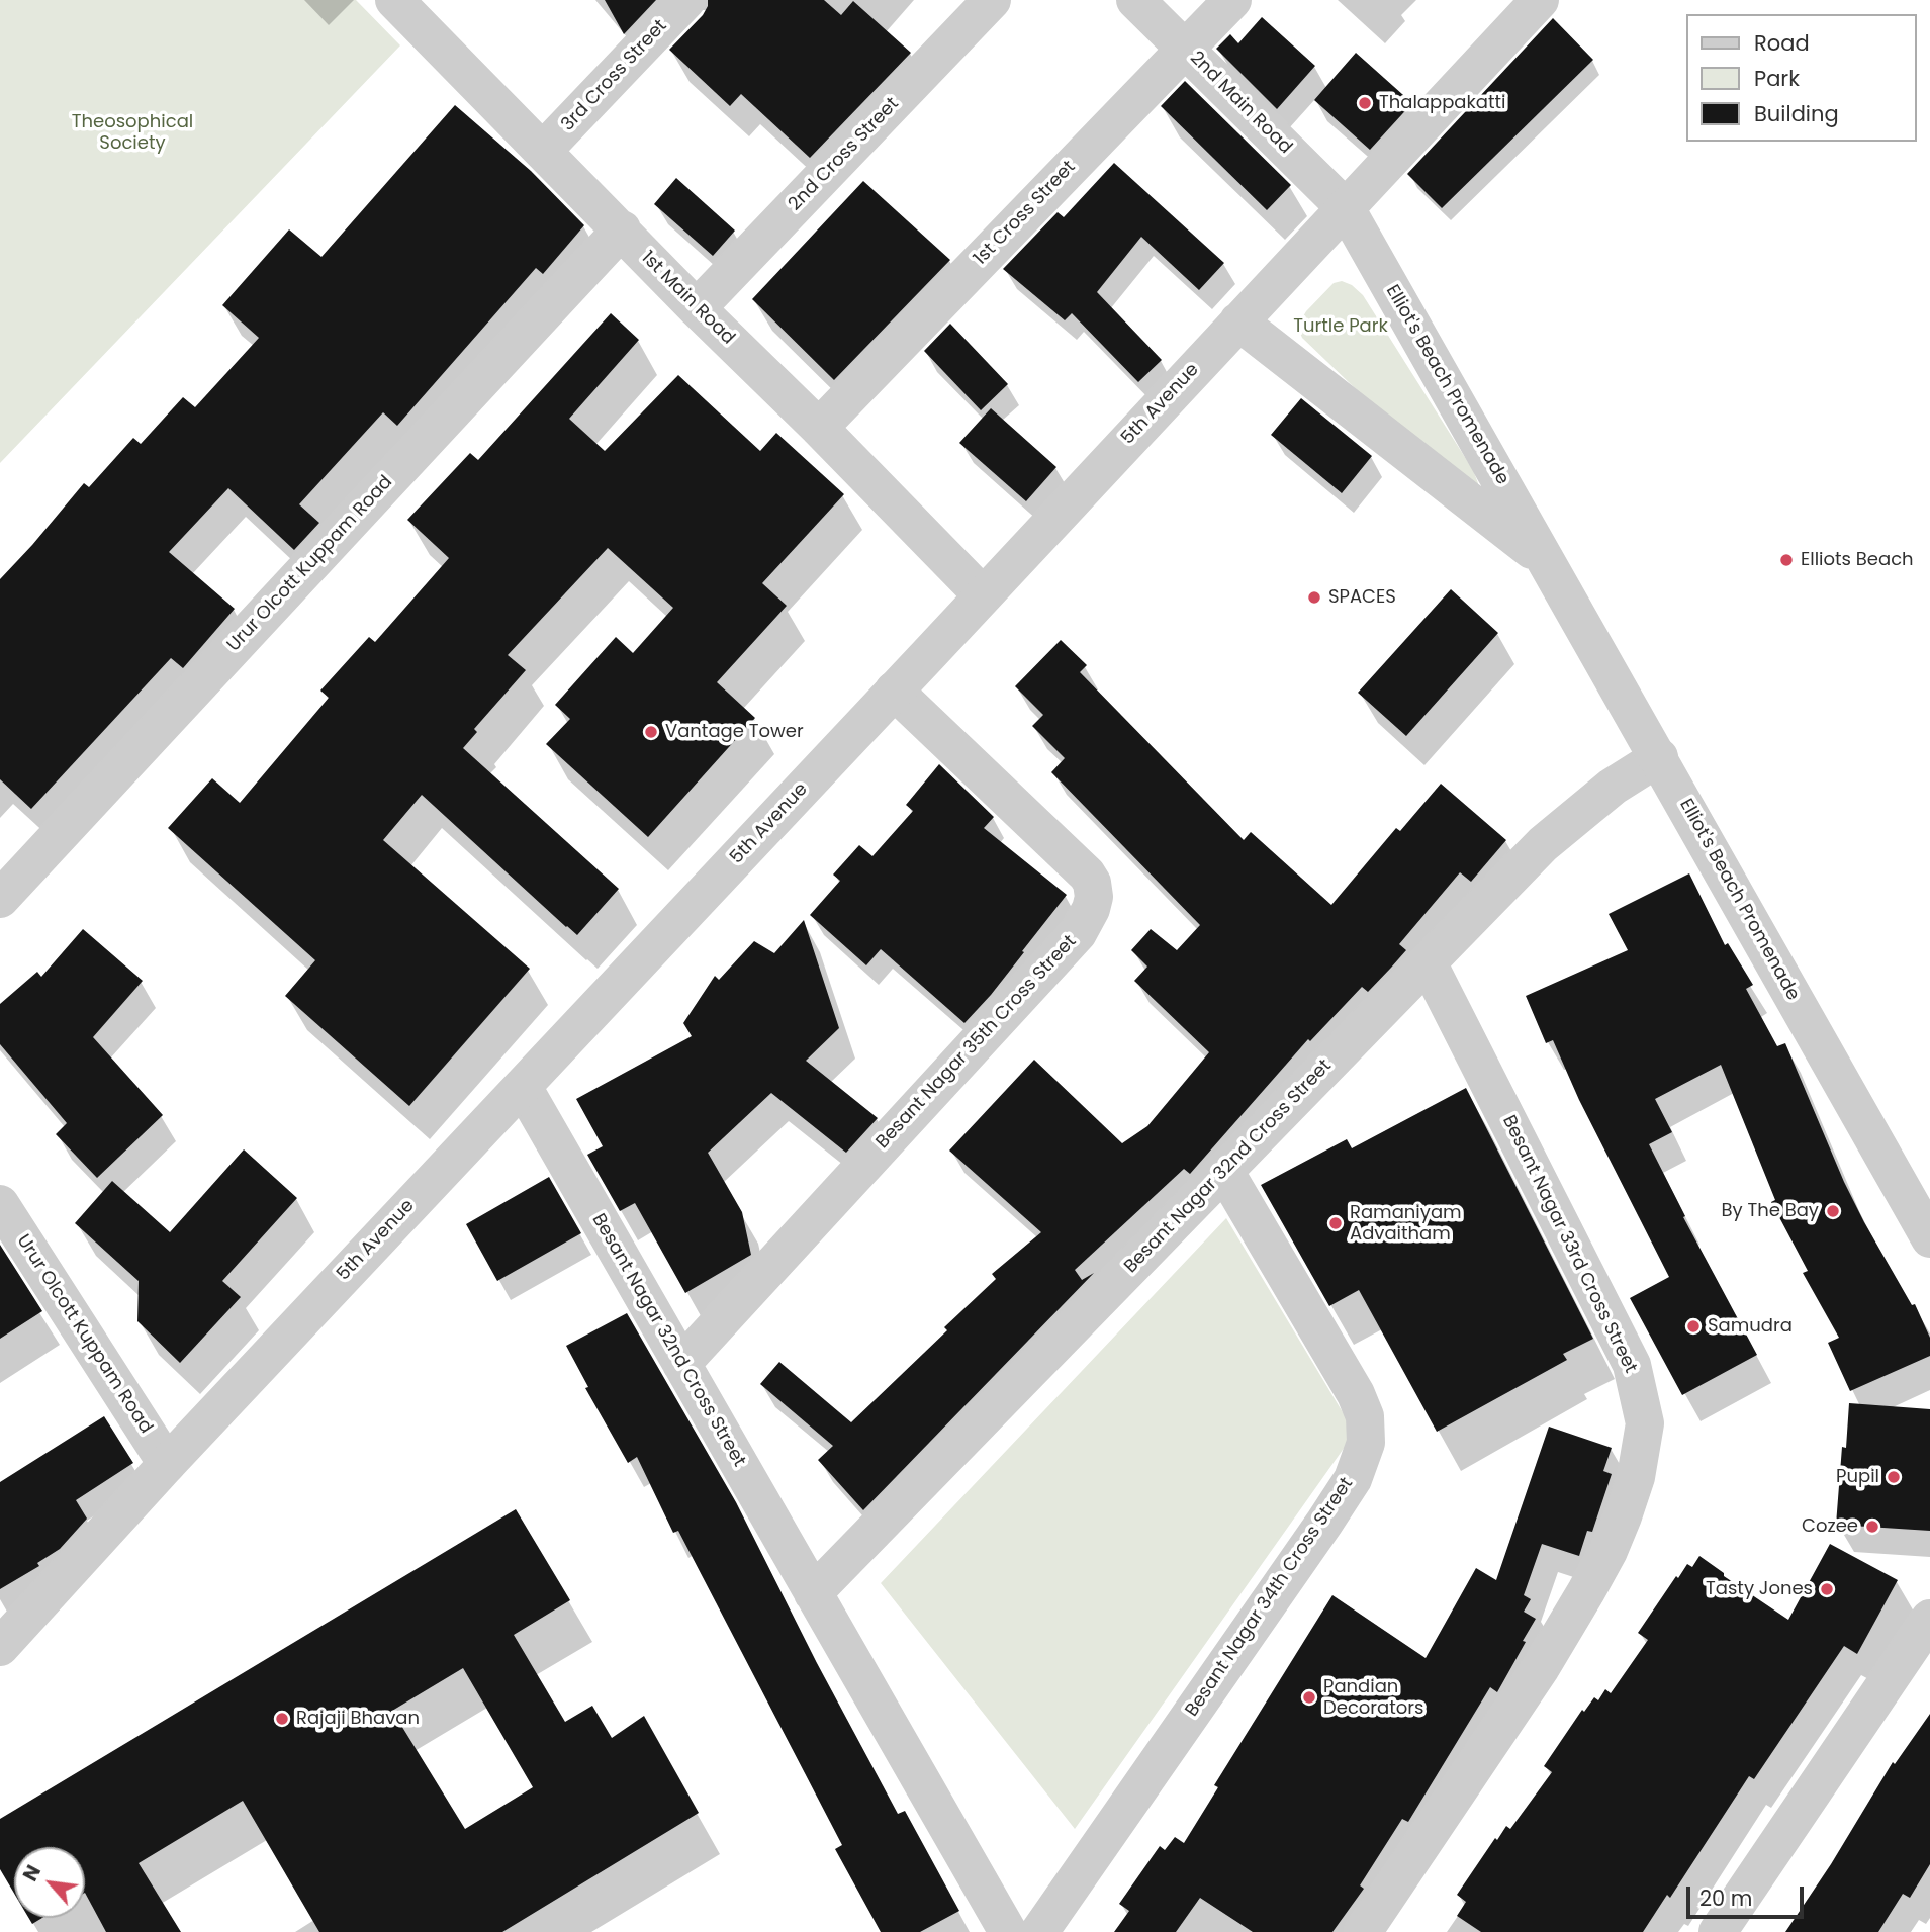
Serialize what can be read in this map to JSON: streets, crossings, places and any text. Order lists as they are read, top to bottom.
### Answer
{
  "streets": {
    "street": [
      "3rd Cross Street",
      "2nd Main Road",
      "2nd Cross Street",
      "1st Cross Street",
      "1st Main Road",
      "Elliot's Beach Promenade",
      "5th Avenue",
      "Urur Olcott Kuppam Road",
      "Besant Nagar 35th Cross Street",
      "Besant Nagar 32nd Cross Street",
      "Besant Nagar 33rd Cross Street",
      "Besant Nagar 34th Cross Street"
    ]
  },
  "crossings": [
    ["3rd Cross Street", "1st Main Road"],
    ["2nd Main Road", "1st Cross Street"],
    ["2nd Main Road", "Elliot's Beach Promenade"],
    ["2nd Main Road", "5th Avenue"],
    ["2nd Cross Street", "1st Main Road"],
    ["1st Cross Street", "1st Main Road"],
    ["1st Main Road", "5th Avenue"],
    ["1st Main Road", "Urur Olcott Kuppam Road"],
    ["Elliot's Beach Promenade", "5th Avenue"],
    ["Elliot's Beach Promenade", "Besant Nagar 32nd Cross Street"],
    ["5th Avenue", "Urur Olcott Kuppam Road"],
    ["5th Avenue", "Besant Nagar 35th Cross Street"],
    ["5th Avenue", "Besant Nagar 32nd Cross Street"],
    ["Besant Nagar 35th Cross Street", "Besant Nagar 32nd Cross Street"],
    ["Besant Nagar 32nd Cross Street", "Besant Nagar 33rd Cross Street"],
    ["Besant Nagar 32nd Cross Street", "Besant Nagar 34th Cross Street"]
  ],
  "parks": ["Theosophical Society", "Turtle Park"],
  "places": [
    "Thalappakatti",
    "Elliots Beach",
    "SPACES",
    "Vantage Tower",
    "By The Bay",
    "Ramaniyam Advaitham",
    "Samudra",
    "Pupil",
    "Cozee",
    "Tasty Jones",
    "Pandian Decorators",
    "Rajaji Bhavan"
  ],
  "legend": ["Road", "Park", "Building"],
  "scale_bar": "20 m",
  "north": "top left"
}
